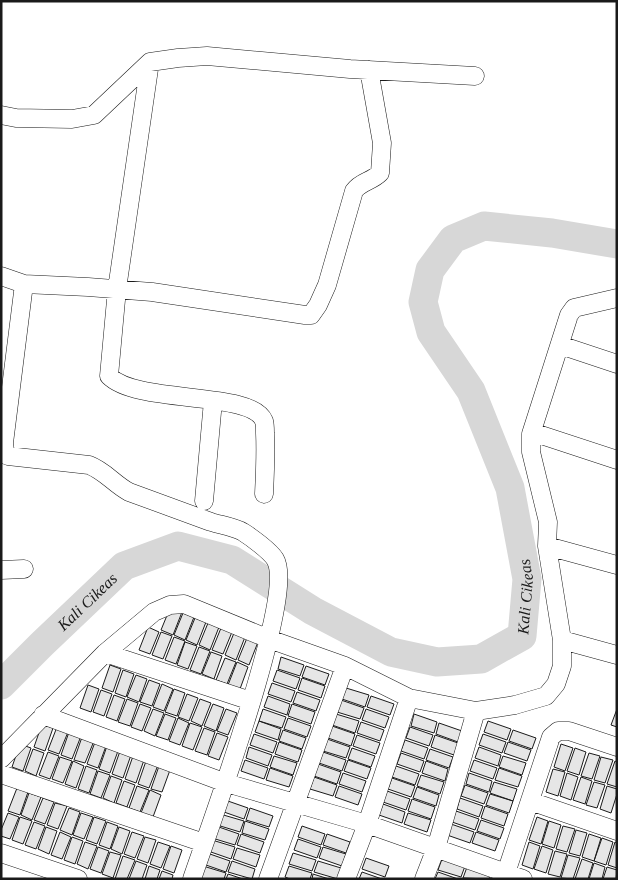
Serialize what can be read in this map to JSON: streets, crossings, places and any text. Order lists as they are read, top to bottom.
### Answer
{
  "water": ["Kali Cikeas"]
}
